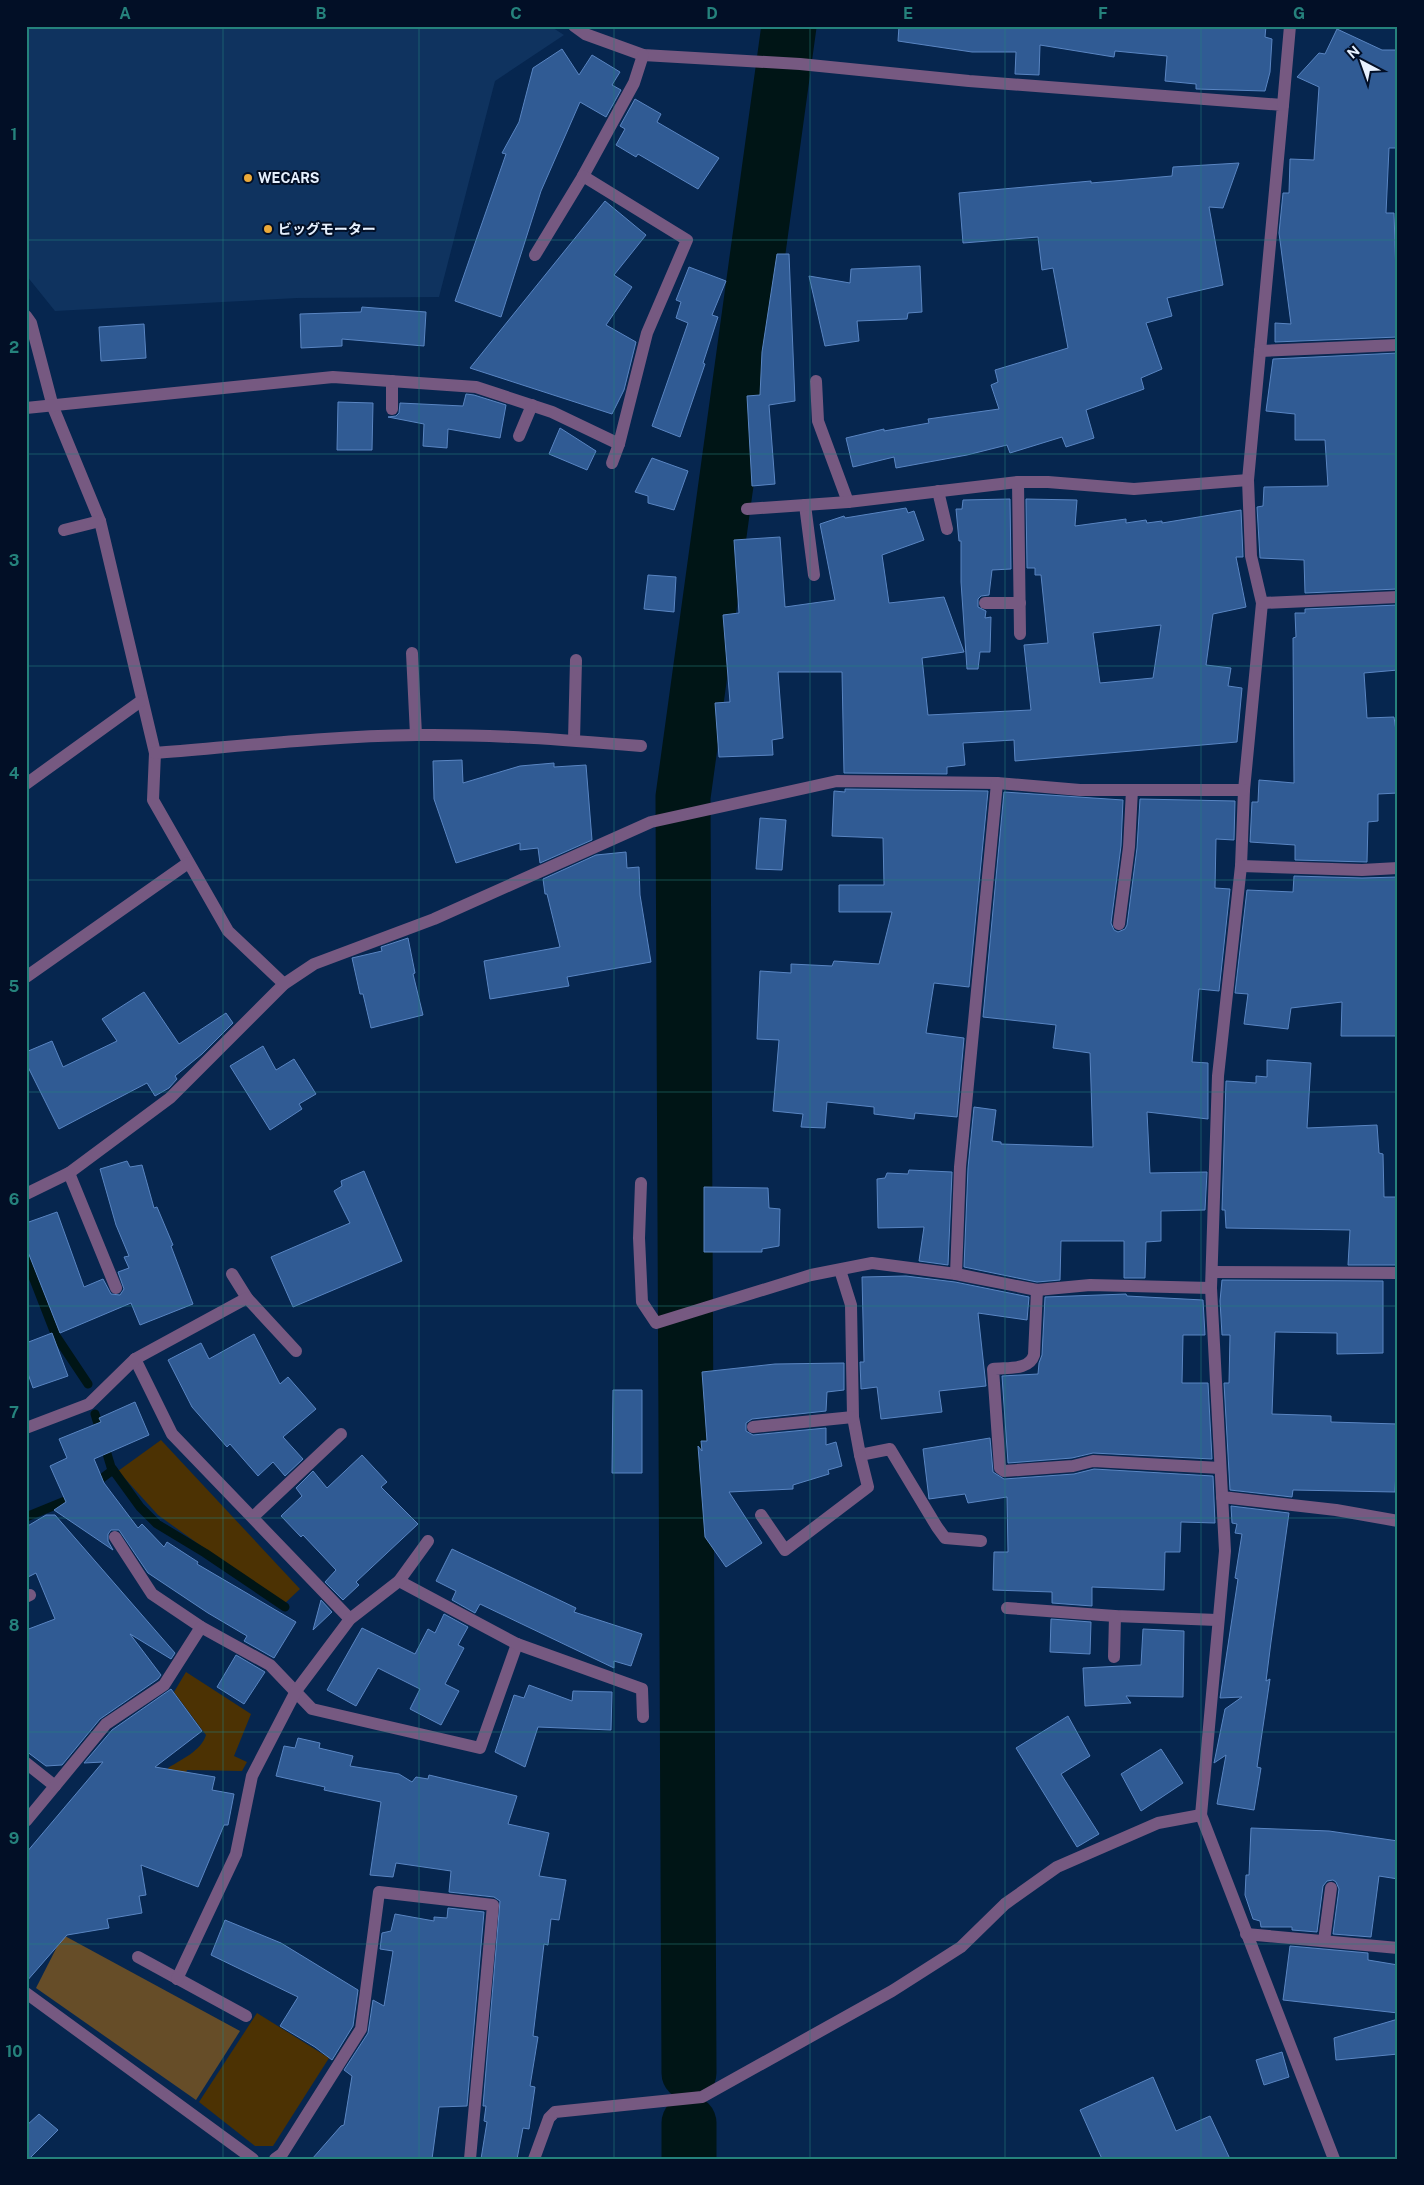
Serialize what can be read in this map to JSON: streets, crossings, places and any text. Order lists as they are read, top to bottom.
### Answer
{
  "places": ["WECARS", "ビッグモーター"],
  "north": "top left",
  "grid": {
    "columns": [
      "A",
      "B",
      "C",
      "D",
      "E",
      "F",
      "G"
    ],
    "rows": [
      "1",
      "2",
      "3",
      "4",
      "5",
      "6",
      "7",
      "8",
      "9",
      "10"
    ]
  }
}
